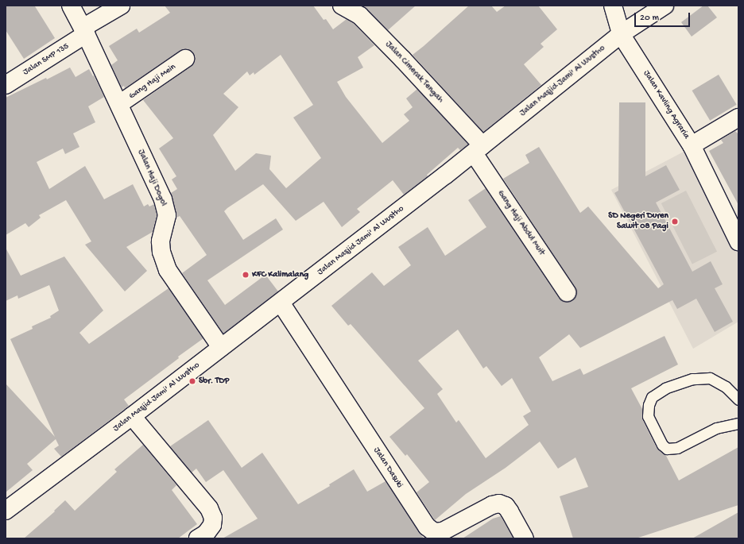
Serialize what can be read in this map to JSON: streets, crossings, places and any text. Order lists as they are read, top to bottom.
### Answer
{
  "streets": {
    "street": [
      "Jalan SMP 135",
      "Jalan Cimerak Tengah",
      "Jalan Masjid Jami' Al Wustho",
      "Gang Haji Mein",
      "Jalan Kavling Agraria",
      "Jalan Haji Dogol",
      "Gang Haji Abdul Muit",
      "Jalan Dasuki"
    ]
  },
  "crossings": [
    ["Jalan SMP 135", "Jalan Haji Dogol"],
    ["Jalan Cimerak Tengah", "Jalan Masjid Jami' Al Wustho"],
    ["Jalan Cimerak Tengah", "Gang Haji Abdul Muit"],
    ["Jalan Masjid Jami' Al Wustho", "Jalan Kavling Agraria"],
    ["Jalan Masjid Jami' Al Wustho", "Jalan Haji Dogol"],
    ["Jalan Masjid Jami' Al Wustho", "Gang Haji Abdul Muit"],
    ["Jalan Masjid Jami' Al Wustho", "Jalan Dasuki"],
    ["Gang Haji Mein", "Jalan Haji Dogol"]
  ],
  "places": ["SD Negeri Duren Sawit 08 Pagi", "KFC Kalimalang", "Sbr. TDP"],
  "scale_bar": "20 m"
}
